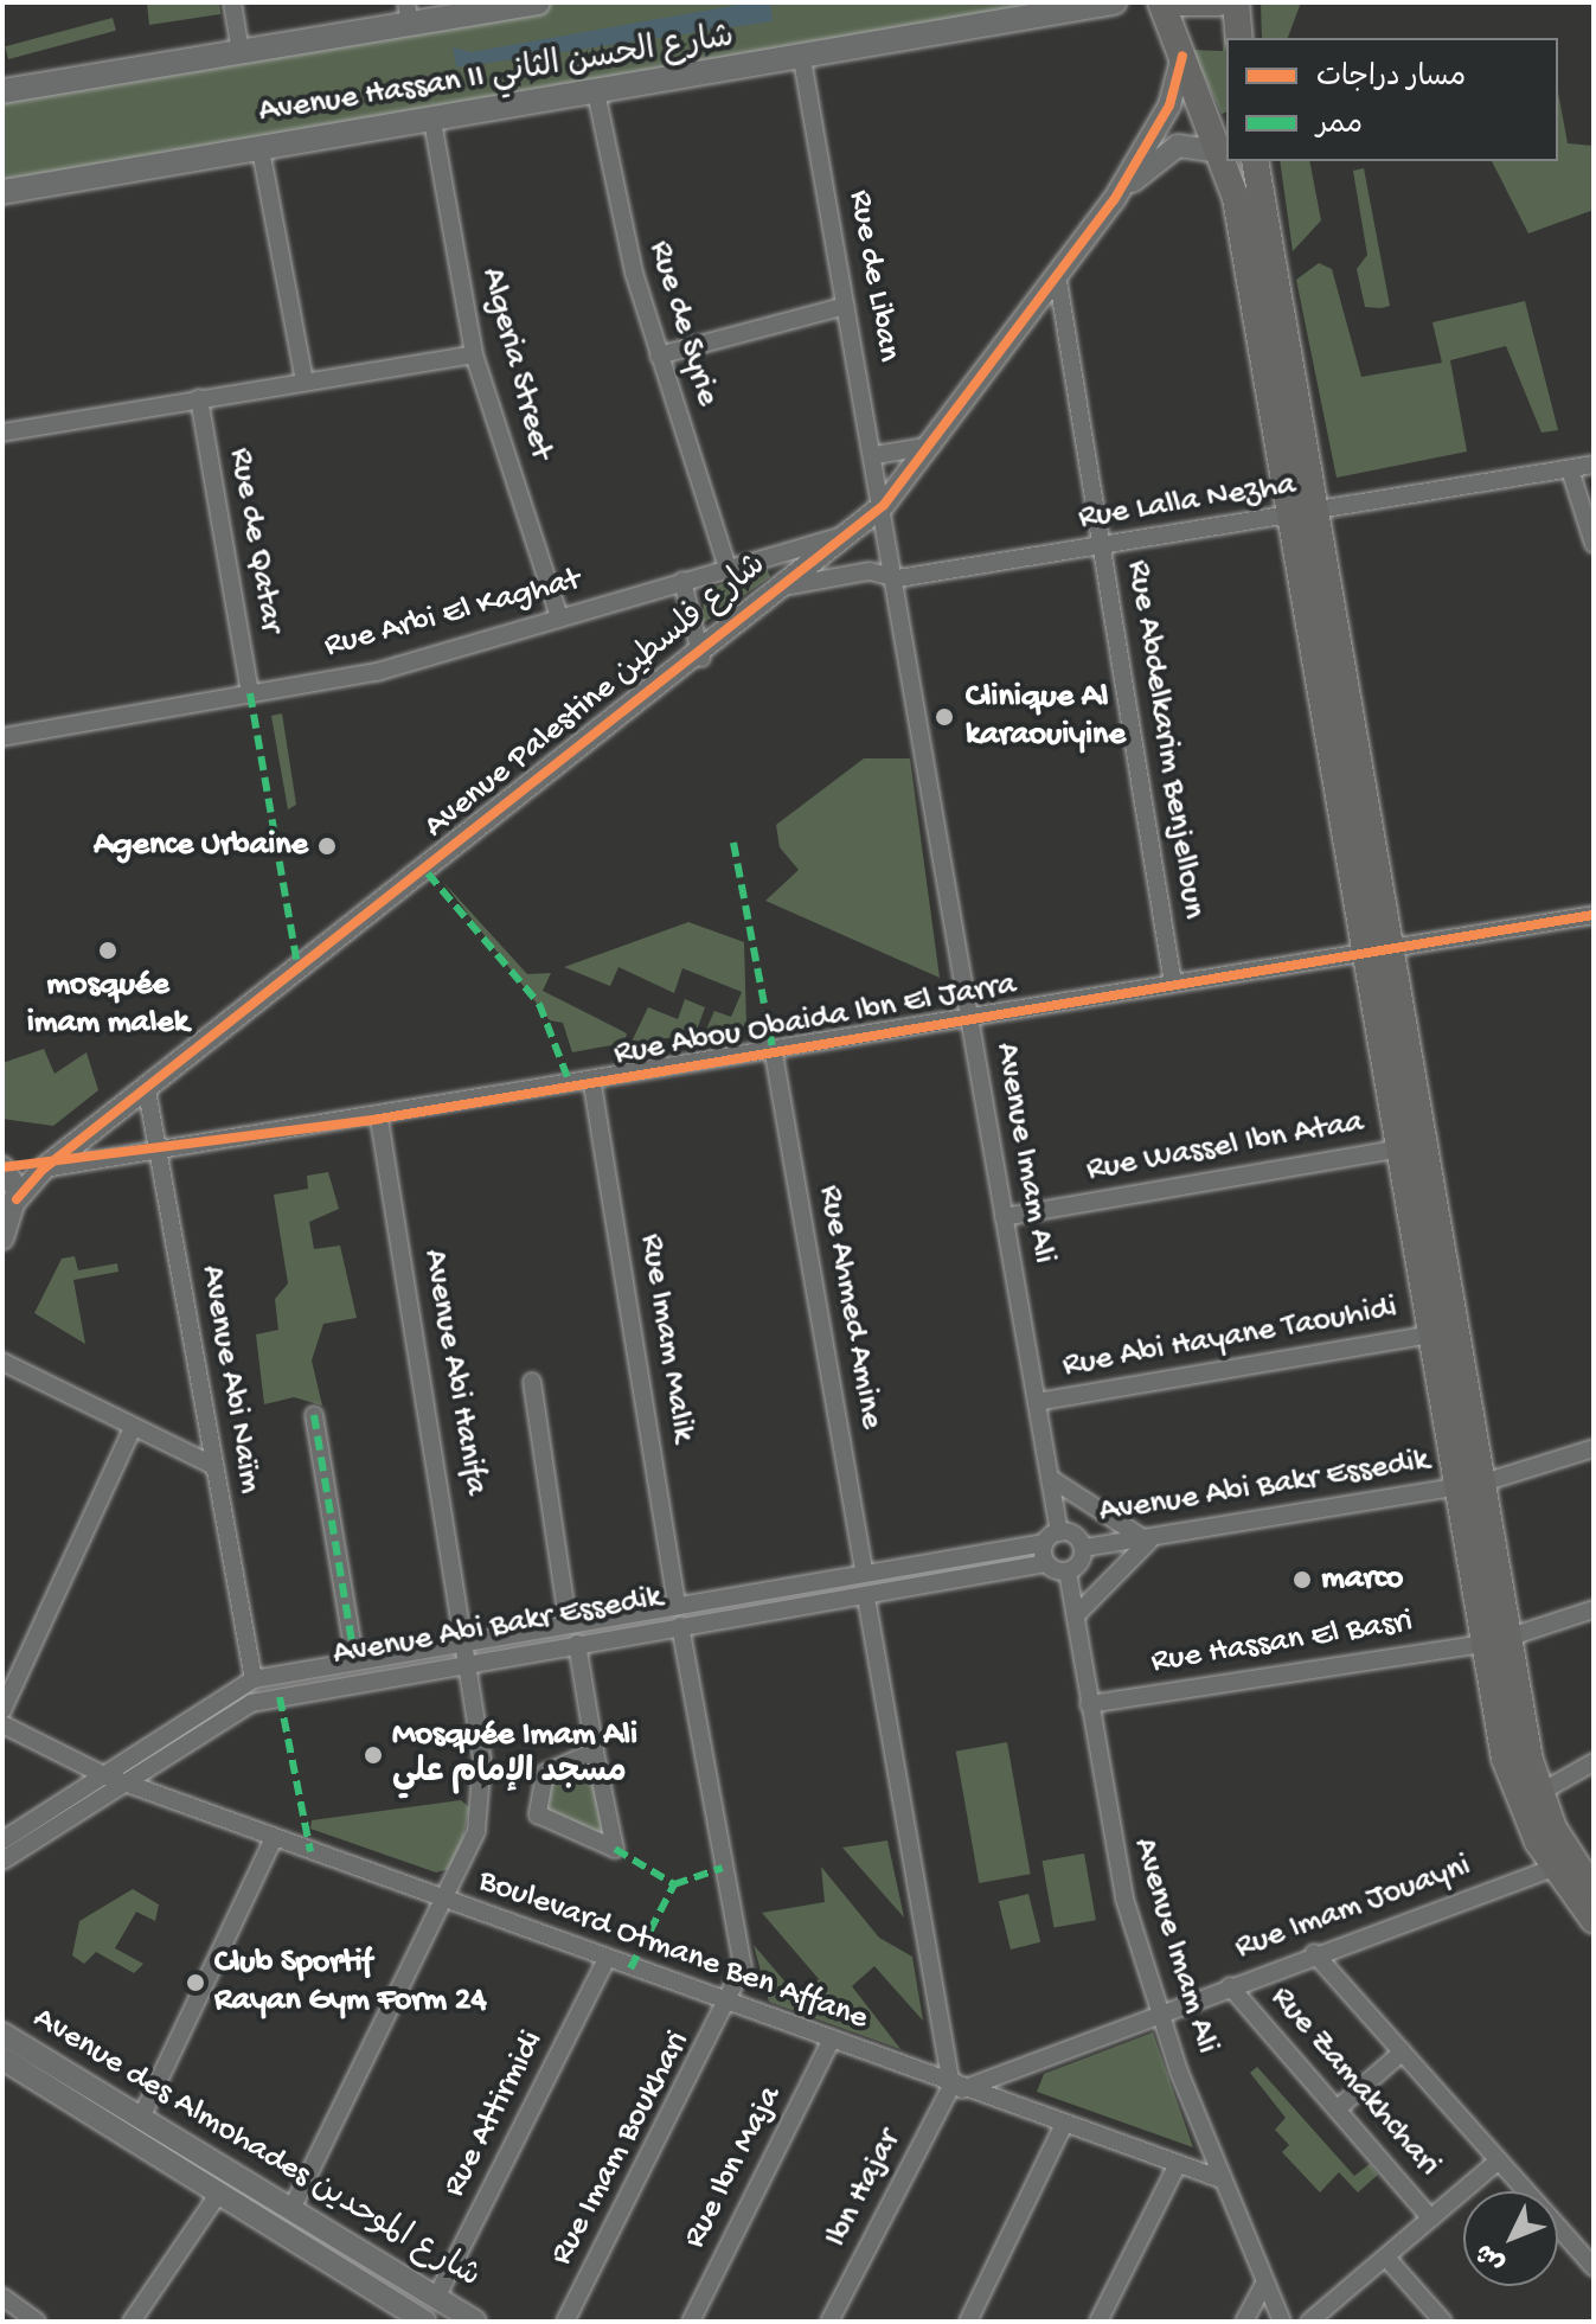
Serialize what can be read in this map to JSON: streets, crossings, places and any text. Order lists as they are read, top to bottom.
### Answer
{
  "streets": {
    "main road": ["Avenue Hassan II شارع الحسن الثاني"],
    "street": [
      "Rue de Liban",
      "Rue de Syrie",
      "Algeria Street",
      "Rue Lalla Nezha",
      "Rue de Qatar",
      "Rue Arbi El Kaghat",
      "Avenue Palestine شارع فلسطين",
      "Rue Abdelkarim Benjelloun",
      "Rue Abou Obaida Ibn El Jarra",
      "Rue Wassel Ibn Ataa",
      "Avenue Imam Ali",
      "Rue Ahmed Amine",
      "Rue Imam Malik",
      "Rue Abi Hayane Taouhidi",
      "Avenue Abi Hanifa",
      "Avenue Abi Naïm",
      "Avenue Abi Bakr Essedik",
      "Rue Hassan El Basri",
      "Rue Imam Jouayni",
      "Boulevard Otmane Ben Affane",
      "Rue Zamakhchari",
      "Rue Attirmidi",
      "Avenue des Almohades شارع الموحدين",
      "Rue Imam Boukhari",
      "Rue Ibn Maja",
      "Ibn Hajar"
    ]
  },
  "crossings": [
    ["Avenue Hassan II شارع الحسن الثاني", "Rue de Liban"],
    ["Avenue Hassan II شارع الحسن الثاني", "Rue de Syrie"],
    ["Avenue Hassan II شارع الحسن الثاني", "Algeria Street"],
    ["Rue de Liban", "Avenue Palestine شارع فلسطين"],
    ["Rue de Liban", "Avenue Imam Ali"],
    ["Rue de Syrie", "Rue Arbi El Kaghat"],
    ["Algeria Street", "Rue Arbi El Kaghat"],
    ["Rue Lalla Nezha", "Avenue Palestine شارع فلسطين"],
    ["Rue Lalla Nezha", "Rue Abdelkarim Benjelloun"],
    ["Rue Lalla Nezha", "Avenue Imam Ali"],
    ["Rue de Qatar", "Rue Arbi El Kaghat"],
    ["Rue Arbi El Kaghat", "Avenue Palestine شارع فلسطين"],
    ["Avenue Palestine شارع فلسطين", "Rue Abdelkarim Benjelloun"],
    ["Avenue Palestine شارع فلسطين", "Rue Abou Obaida Ibn El Jarra"],
    ["Avenue Palestine شارع فلسطين", "Avenue Imam Ali"],
    ["Avenue Palestine شارع فلسطين", "Avenue Abi Naïm"],
    ["Rue Abdelkarim Benjelloun", "Rue Abou Obaida Ibn El Jarra"],
    ["Rue Abou Obaida Ibn El Jarra", "Avenue Imam Ali"],
    ["Rue Abou Obaida Ibn El Jarra", "Rue Ahmed Amine"],
    ["Rue Abou Obaida Ibn El Jarra", "Rue Imam Malik"],
    ["Rue Abou Obaida Ibn El Jarra", "Avenue Abi Hanifa"],
    ["Rue Abou Obaida Ibn El Jarra", "Avenue Abi Naïm"],
    ["Rue Wassel Ibn Ataa", "Avenue Imam Ali"],
    ["Avenue Imam Ali", "Rue Abi Hayane Taouhidi"],
    ["Avenue Imam Ali", "Rue Hassan El Basri"],
    ["Avenue Imam Ali", "Rue Imam Jouayni"],
    ["Avenue Imam Ali", "Boulevard Otmane Ben Affane"],
    ["Rue Ahmed Amine", "Avenue Abi Bakr Essedik"],
    ["Rue Imam Malik", "Avenue Abi Bakr Essedik"],
    ["Avenue Abi Hanifa", "Avenue Abi Bakr Essedik"],
    ["Avenue Abi Naïm", "Avenue Abi Bakr Essedik"],
    ["Avenue Abi Bakr Essedik", "Boulevard Otmane Ben Affane"],
    ["Rue Imam Jouayni", "Boulevard Otmane Ben Affane"],
    ["Rue Imam Jouayni", "Rue Zamakhchari"],
    ["Rue Imam Jouayni", "Ibn Hajar"],
    ["Boulevard Otmane Ben Affane", "Rue Attirmidi"],
    ["Boulevard Otmane Ben Affane", "Rue Imam Boukhari"],
    ["Boulevard Otmane Ben Affane", "Rue Ibn Maja"],
    ["Boulevard Otmane Ben Affane", "Ibn Hajar"],
    ["Rue Attirmidi", "Avenue des Almohades شارع الموحدين"]
  ],
  "places": [
    "Clinique Al karaouiyine",
    "Agence Urbaine",
    "mosquée imam malek",
    "marco",
    "Mosquée Imam Ali مسجد الإمام علي",
    "Club Sportif Rayan Gym Form 24"
  ],
  "legend": ["مسار دراجات", "ممر"],
  "north": "bottom left"
}
